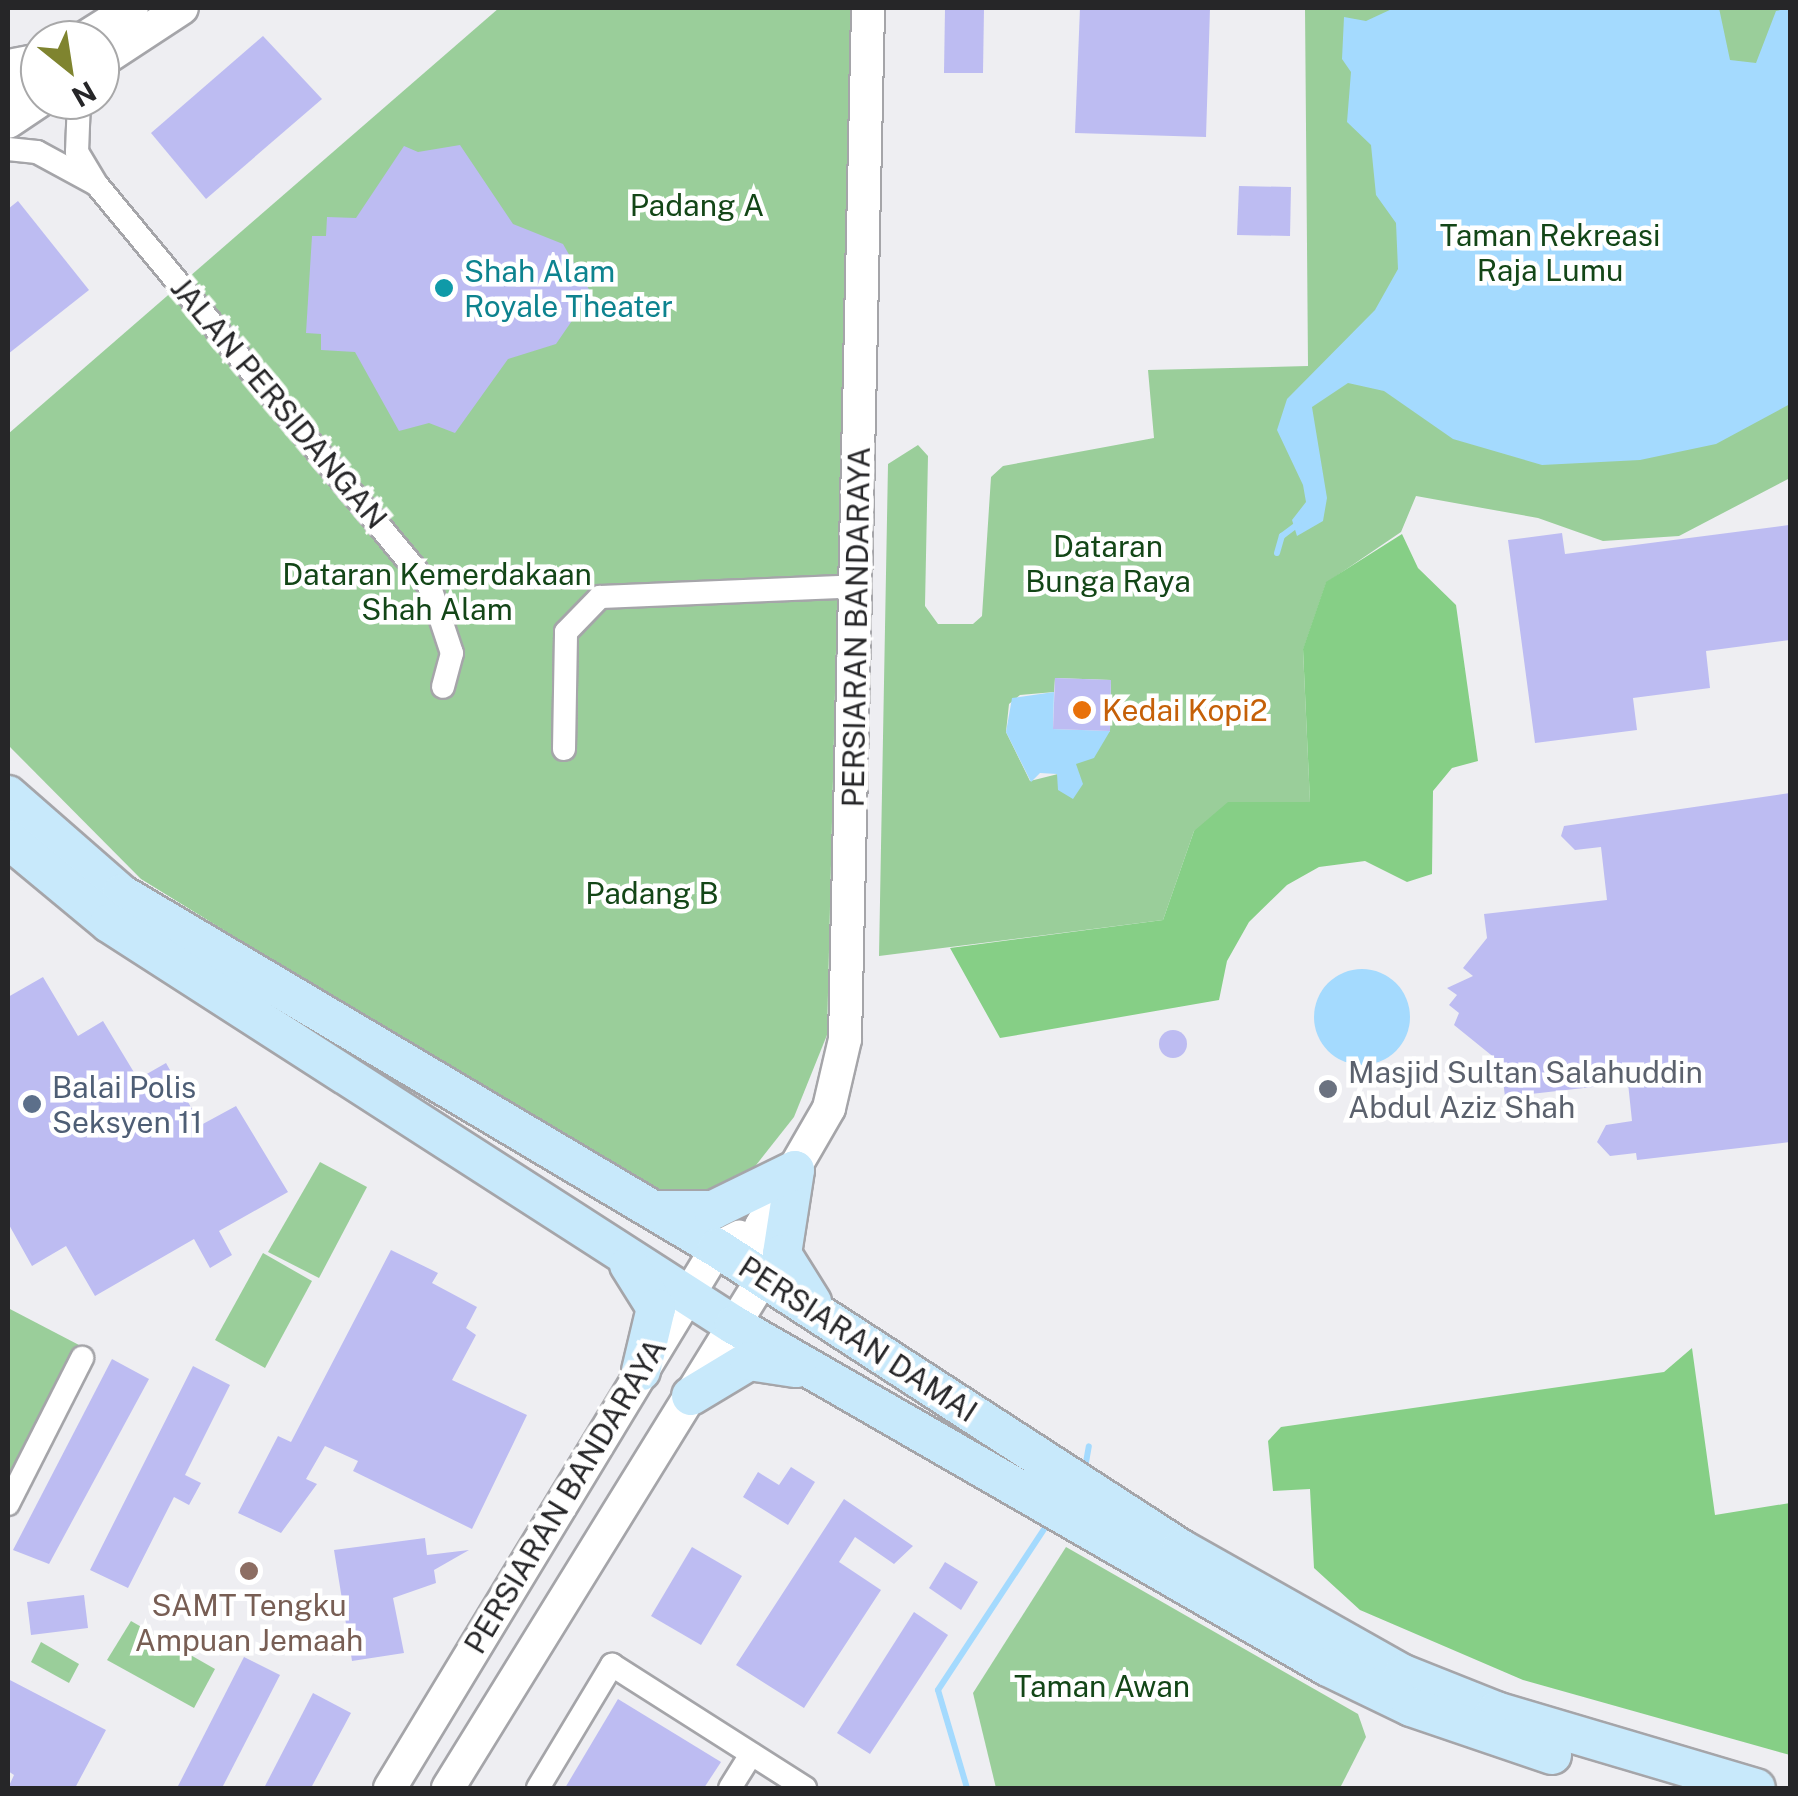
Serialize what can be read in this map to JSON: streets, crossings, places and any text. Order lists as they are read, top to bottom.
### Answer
{
  "streets": {
    "main road": ["PERSIARAN BANDARAYA", "PERSIARAN DAMAI"],
    "street": ["JALAN PERSIDANGAN"]
  },
  "crossings": [
    ["PERSIARAN BANDARAYA", "PERSIARAN DAMAI"]
  ],
  "parks": [
    "Padang A",
    "Taman Rekreasi Raja Lumu",
    "Dataran Bunga Raya",
    "Dataran Kemerdakaan Shah Alam",
    "Padang B",
    "Taman Awan"
  ],
  "places": [
    "Shah Alam Royale Theater",
    "Kedai Kopi2",
    "Masjid Sultan Salahuddin Abdul Aziz Shah",
    "Balai Polis Seksyen 11",
    "SAMT Tengku Ampuan Jemaah"
  ],
  "north": "bottom right"
}
